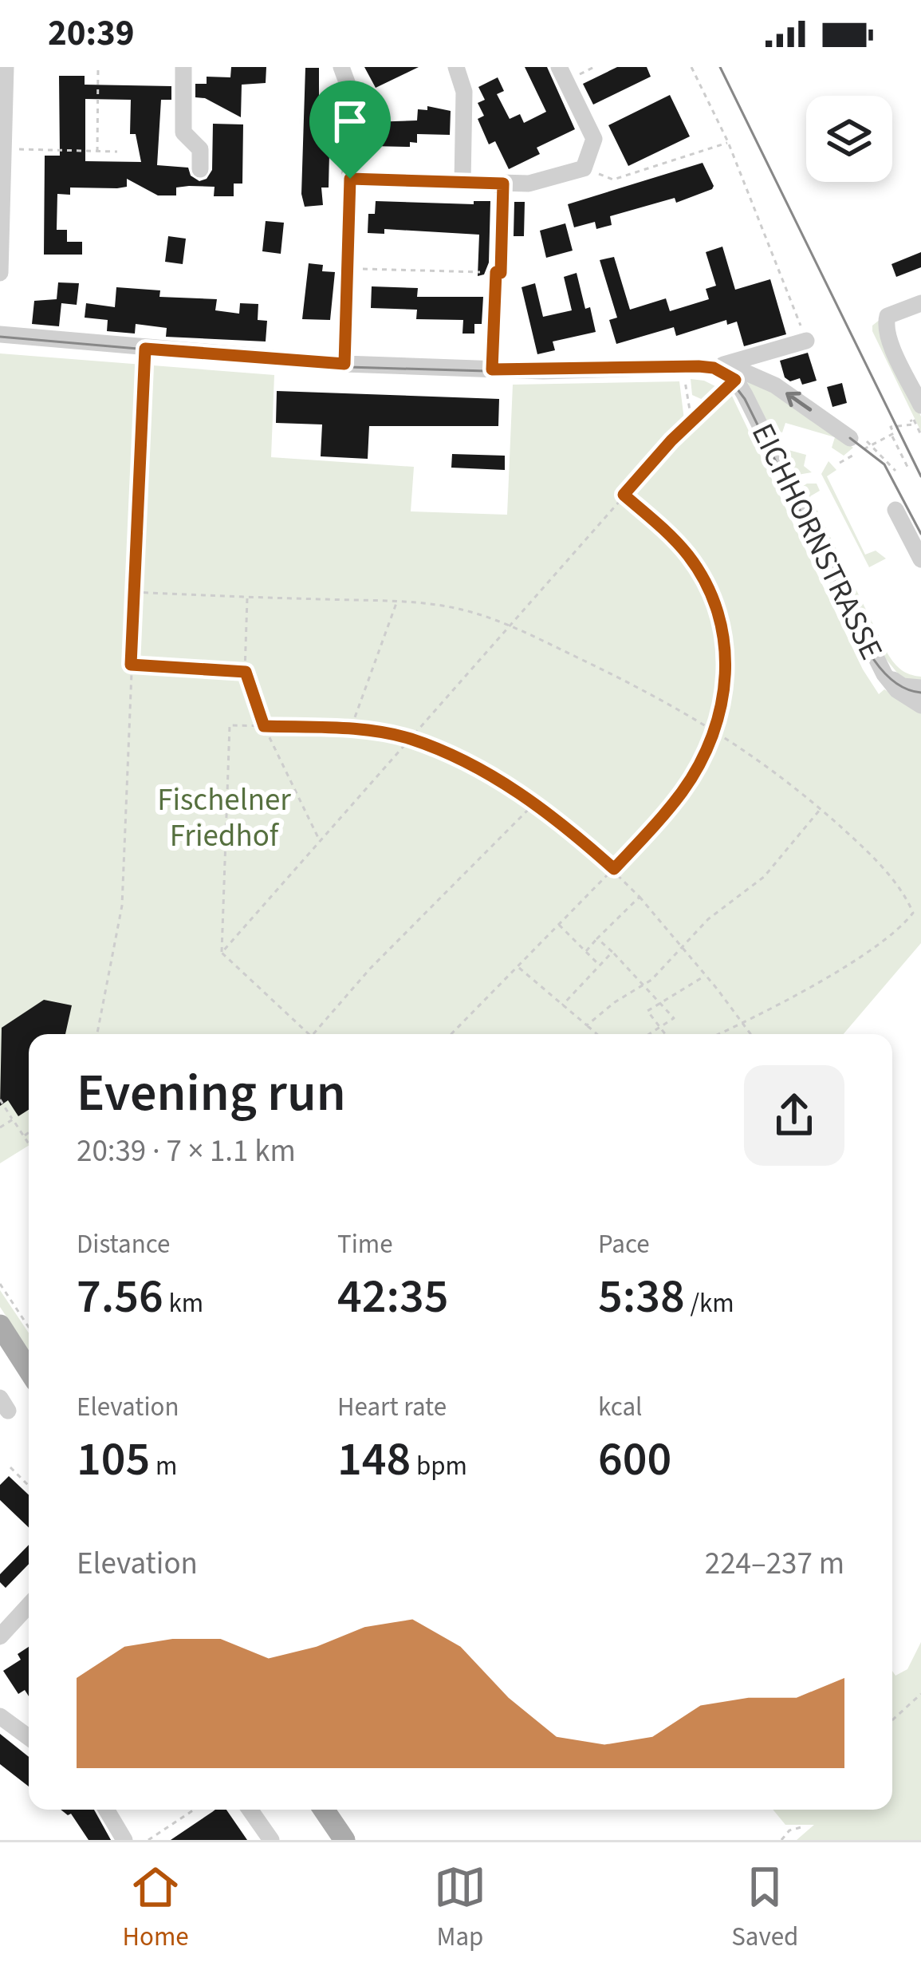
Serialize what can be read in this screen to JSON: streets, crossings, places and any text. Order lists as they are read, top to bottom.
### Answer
{
  "streets": {
    "street": ["EICHHORNSTRASSE"]
  },
  "parks": ["Fischelner Friedhof"],
  "page": {
    "status": "20:39",
    "heading": ["Evening run", "20:39 · 7 × 1.1 km"],
    "stats": [
      ["Distance", "7.56 km"],
      ["Time", "42:35"],
      ["Pace", "5:38 /km"],
      ["Elevation", "105 m"],
      ["Heart rate", "148 bpm"],
      ["kcal", "600"]
    ],
    "chart": ["Elevation", "224–237 m"],
    "tabs": ["Home", "Map", "Saved"]
  }
}
